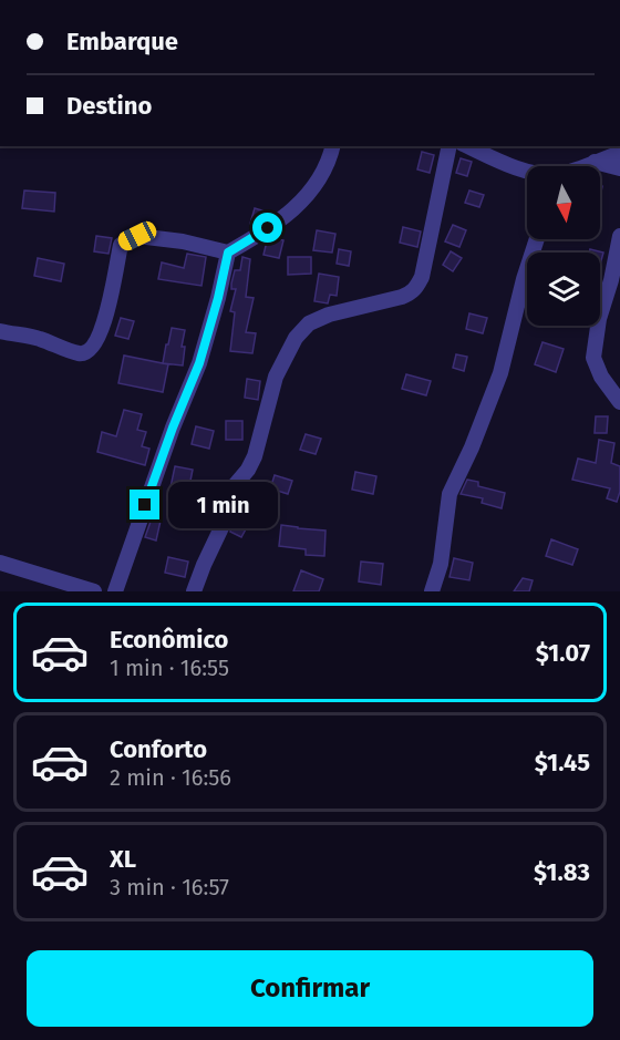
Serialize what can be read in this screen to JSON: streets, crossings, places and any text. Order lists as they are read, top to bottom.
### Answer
{
  "north": "bottom",
  "page": {
    "banner": ["Embarque", "Destino"],
    "bubble": "1 min",
    "list": [
      {
        "name": "Econômico",
        "note": "1 min · 16:55",
        "value": "$1.07"
      },
      {
        "name": "Conforto",
        "note": "2 min · 16:56",
        "value": "$1.45"
      },
      {
        "name": "XL",
        "note": "3 min · 16:57",
        "value": "$1.83"
      }
    ],
    "buttons": "Confirmar"
  }
}
